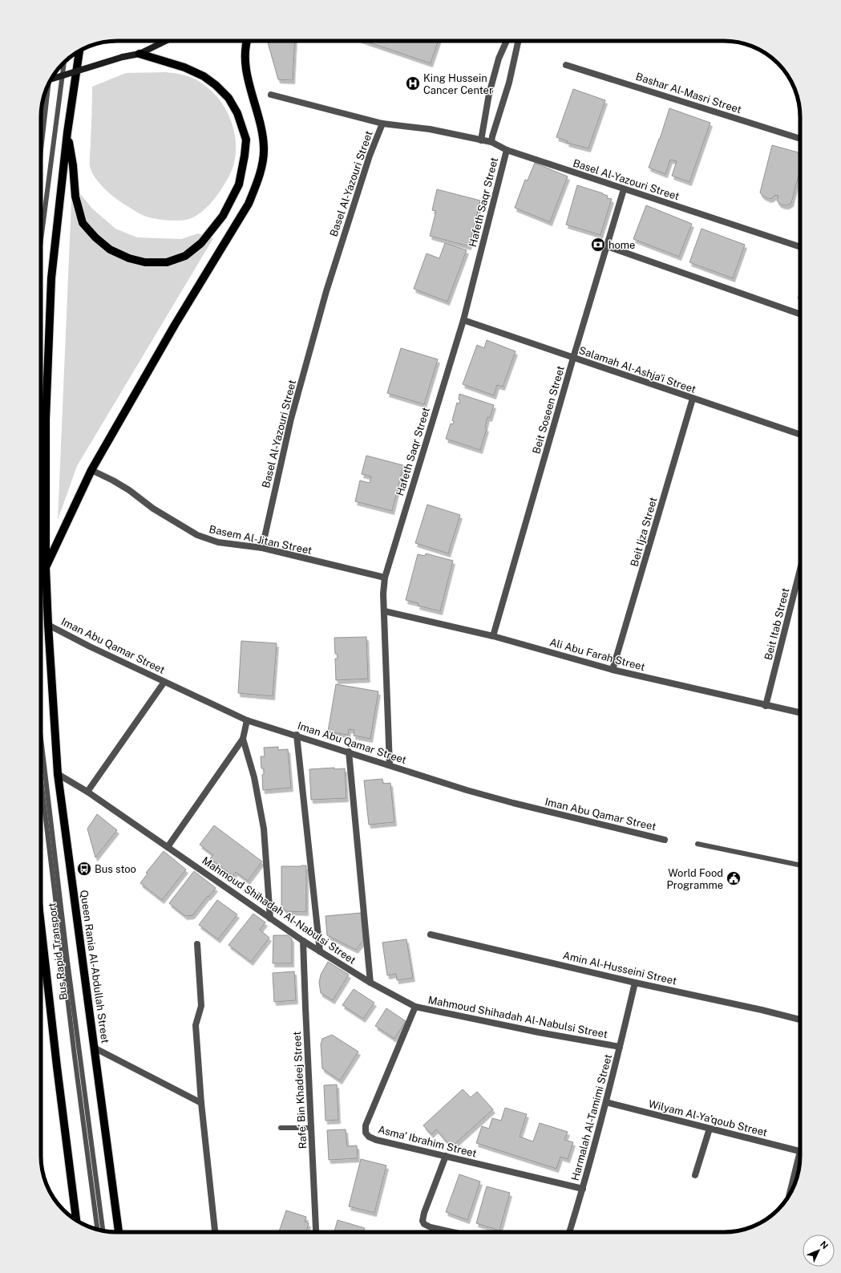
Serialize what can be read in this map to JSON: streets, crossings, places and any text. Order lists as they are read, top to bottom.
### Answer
{
  "streets": {
    "main road": ["Queen Rania Al-Abdullah Street"],
    "street": [
      "Bashar Al-Masri Street",
      "Basel Al-Yazouri Street",
      "Hafeth Saqr Street",
      "Salamah Al-Ashja'i Street",
      "Beit Soseen Street",
      "Beit Ijza Street",
      "Basem Al-Jitan Street",
      "Beit Itab Street",
      "Iman Abu Qamar Street",
      "Ali Abu Farah Street",
      "Mahmoud Shihadah Al-Nabulsi Street",
      "Amin Al-Husseini Street",
      "Rafe’ Bin Khadeej Street",
      "Harmalah Al-Tamimi Street",
      "Wilyam Al-Ya’qoub Street",
      "Asma’ Ibrahim Street"
    ],
    "lane": ["Bus Rapid Transport"]
  },
  "crossings": [
    ["Basel Al-Yazouri Street", "Hafeth Saqr Street"],
    ["Basel Al-Yazouri Street", "Beit Soseen Street"],
    ["Basel Al-Yazouri Street", "Basem Al-Jitan Street"],
    ["Hafeth Saqr Street", "Salamah Al-Ashja'i Street"],
    ["Hafeth Saqr Street", "Basem Al-Jitan Street"],
    ["Hafeth Saqr Street", "Iman Abu Qamar Street"],
    ["Hafeth Saqr Street", "Ali Abu Farah Street"],
    ["Salamah Al-Ashja'i Street", "Beit Soseen Street"],
    ["Salamah Al-Ashja'i Street", "Beit Ijza Street"],
    ["Beit Soseen Street", "Ali Abu Farah Street"],
    ["Beit Ijza Street", "Ali Abu Farah Street"],
    ["Beit Itab Street", "Ali Abu Farah Street"],
    ["Iman Abu Qamar Street", "Queen Rania Al-Abdullah Street"],
    ["Mahmoud Shihadah Al-Nabulsi Street", "Queen Rania Al-Abdullah Street"],
    ["Mahmoud Shihadah Al-Nabulsi Street", "Rafe’ Bin Khadeej Street"],
    ["Mahmoud Shihadah Al-Nabulsi Street", "Harmalah Al-Tamimi Street"],
    ["Mahmoud Shihadah Al-Nabulsi Street", "Asma’ Ibrahim Street"],
    ["Amin Al-Husseini Street", "Harmalah Al-Tamimi Street"],
    ["Harmalah Al-Tamimi Street", "Wilyam Al-Ya’qoub Street"],
    ["Harmalah Al-Tamimi Street", "Asma’ Ibrahim Street"]
  ],
  "places": {
    "hospital": ["King Hussein Cancer Center"],
    "bank": ["home"],
    "bus stop": ["Bus stoo"],
    "public building": ["World Food Programme"]
  },
  "north": "top right"
}
